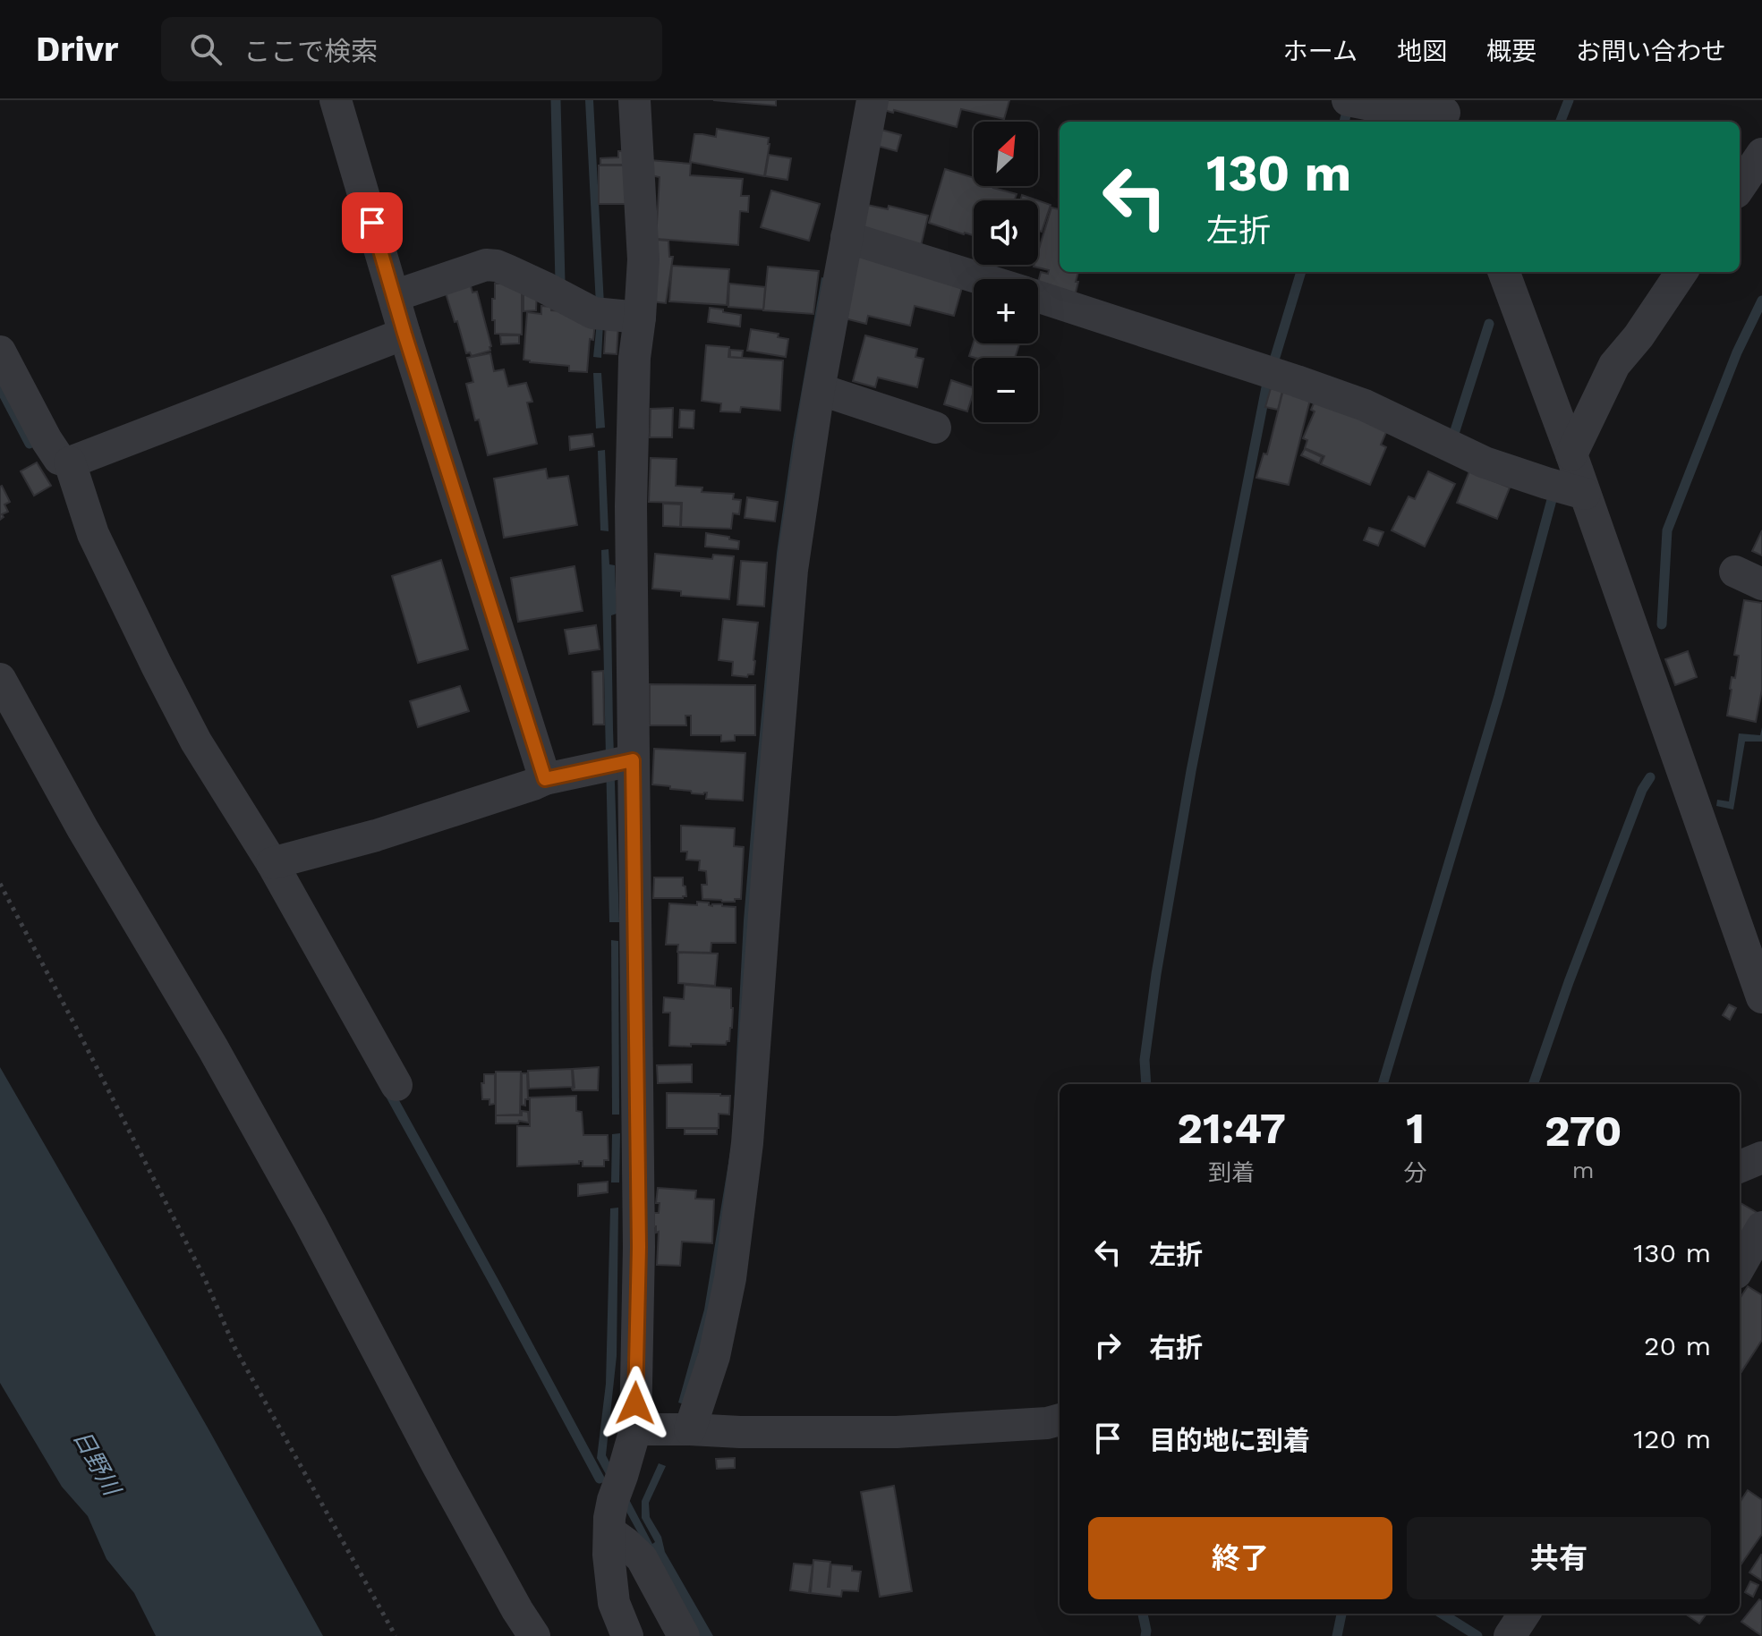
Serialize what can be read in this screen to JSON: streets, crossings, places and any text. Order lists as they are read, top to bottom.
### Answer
{
  "water": ["日野川"],
  "north": "top right",
  "page": {
    "header": "Drivr",
    "search": "ここで検索",
    "nav": [
      "ホーム",
      "地図",
      "概要",
      "お問い合わせ"
    ],
    "map_buttons": ["+", "−"],
    "turn": ["130 m", "左折"],
    "eta": [
      "21:47",
      "到着",
      "1",
      "分",
      "270",
      "m"
    ],
    "list": [
      {
        "name": "左折",
        "value": "130 m"
      },
      {
        "name": "右折",
        "value": "20 m"
      },
      {
        "name": "目的地に到着",
        "value": "120 m"
      }
    ],
    "buttons": ["終了", "共有"]
  }
}
